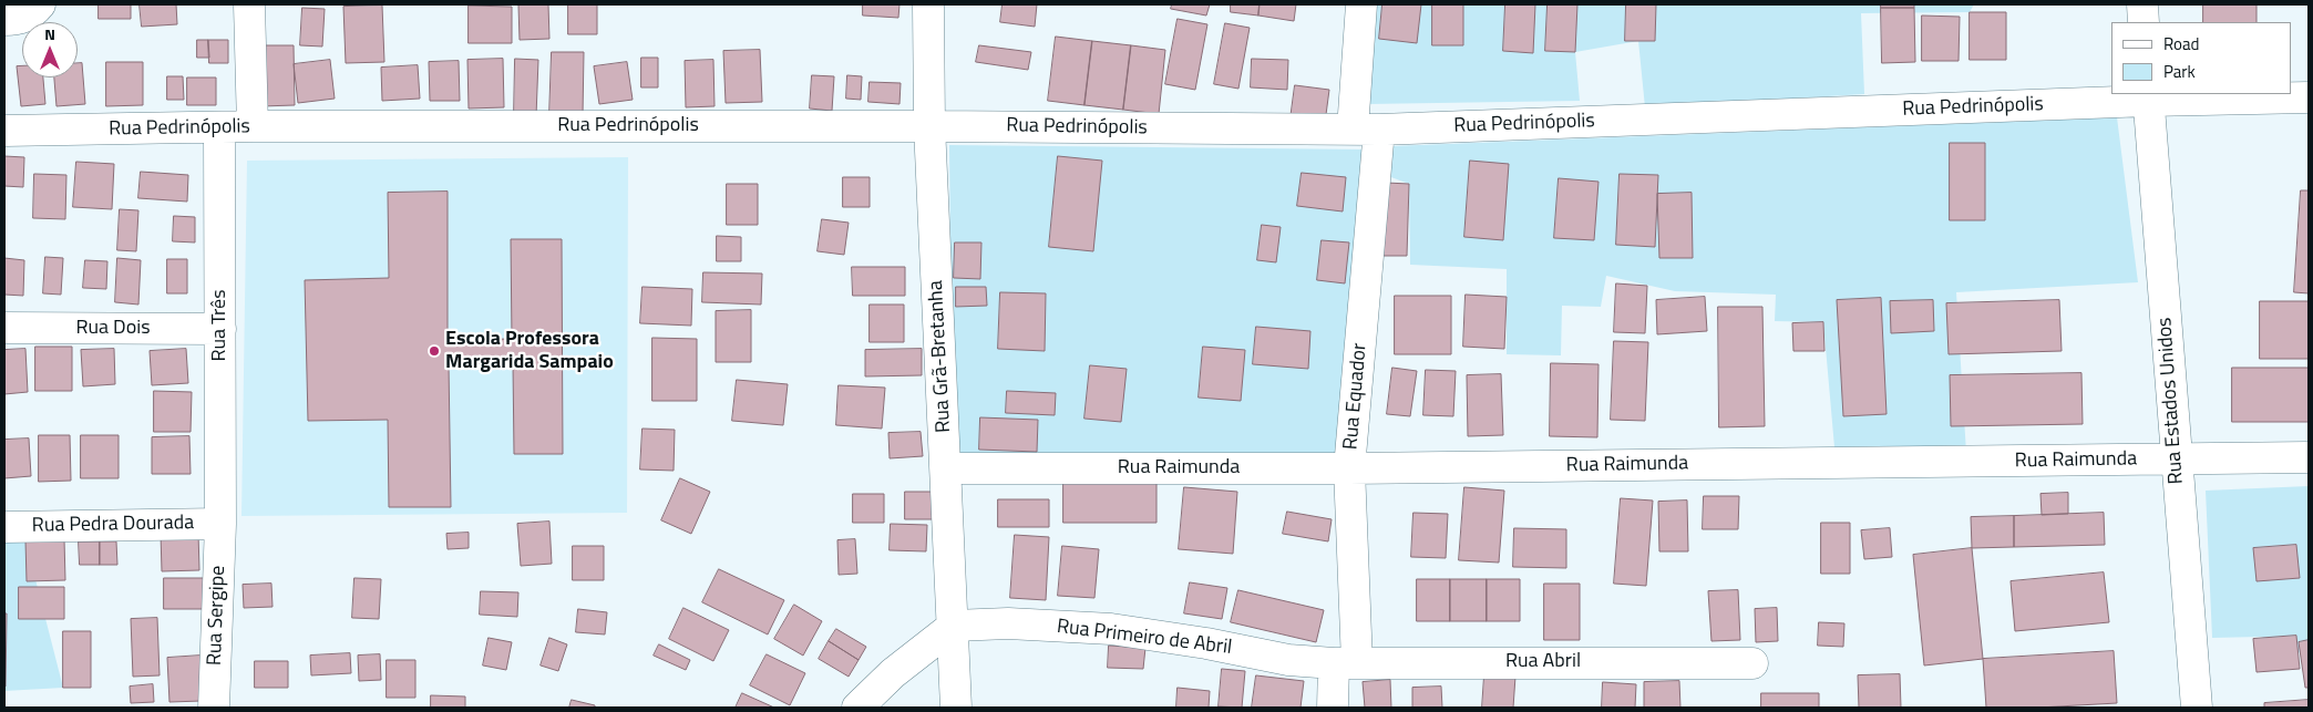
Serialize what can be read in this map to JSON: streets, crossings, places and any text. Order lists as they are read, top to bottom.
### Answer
{
  "streets": {
    "street": [
      "Rua Pedrinópolis",
      "Rua Três",
      "Rua Dois",
      "Rua Grã-Bretanha",
      "Rua Equador",
      "Rua Estados Unidos",
      "Rua Raimunda",
      "Rua Pedra Dourada",
      "Rua Sergipe",
      "Rua Primeiro de Abril",
      "Rua Abril"
    ]
  },
  "crossings": [
    ["Rua Pedrinópolis", "Rua Três"],
    ["Rua Pedrinópolis", "Rua Grã-Bretanha"],
    ["Rua Pedrinópolis", "Rua Equador"],
    ["Rua Pedrinópolis", "Rua Estados Unidos"],
    ["Rua Três", "Rua Dois"],
    ["Rua Três", "Rua Pedra Dourada"],
    ["Rua Três", "Rua Sergipe"],
    ["Rua Grã-Bretanha", "Rua Raimunda"],
    ["Rua Grã-Bretanha", "Rua Primeiro de Abril"],
    ["Rua Equador", "Rua Raimunda"],
    ["Rua Equador", "Rua Primeiro de Abril"],
    ["Rua Equador", "Rua Abril"],
    ["Rua Estados Unidos", "Rua Raimunda"],
    ["Rua Pedra Dourada", "Rua Sergipe"],
    ["Rua Primeiro de Abril", "Rua Abril"]
  ],
  "places": ["Escola Professora Margarida Sampaio"],
  "legend": ["Road", "Park"],
  "north": "top"
}
